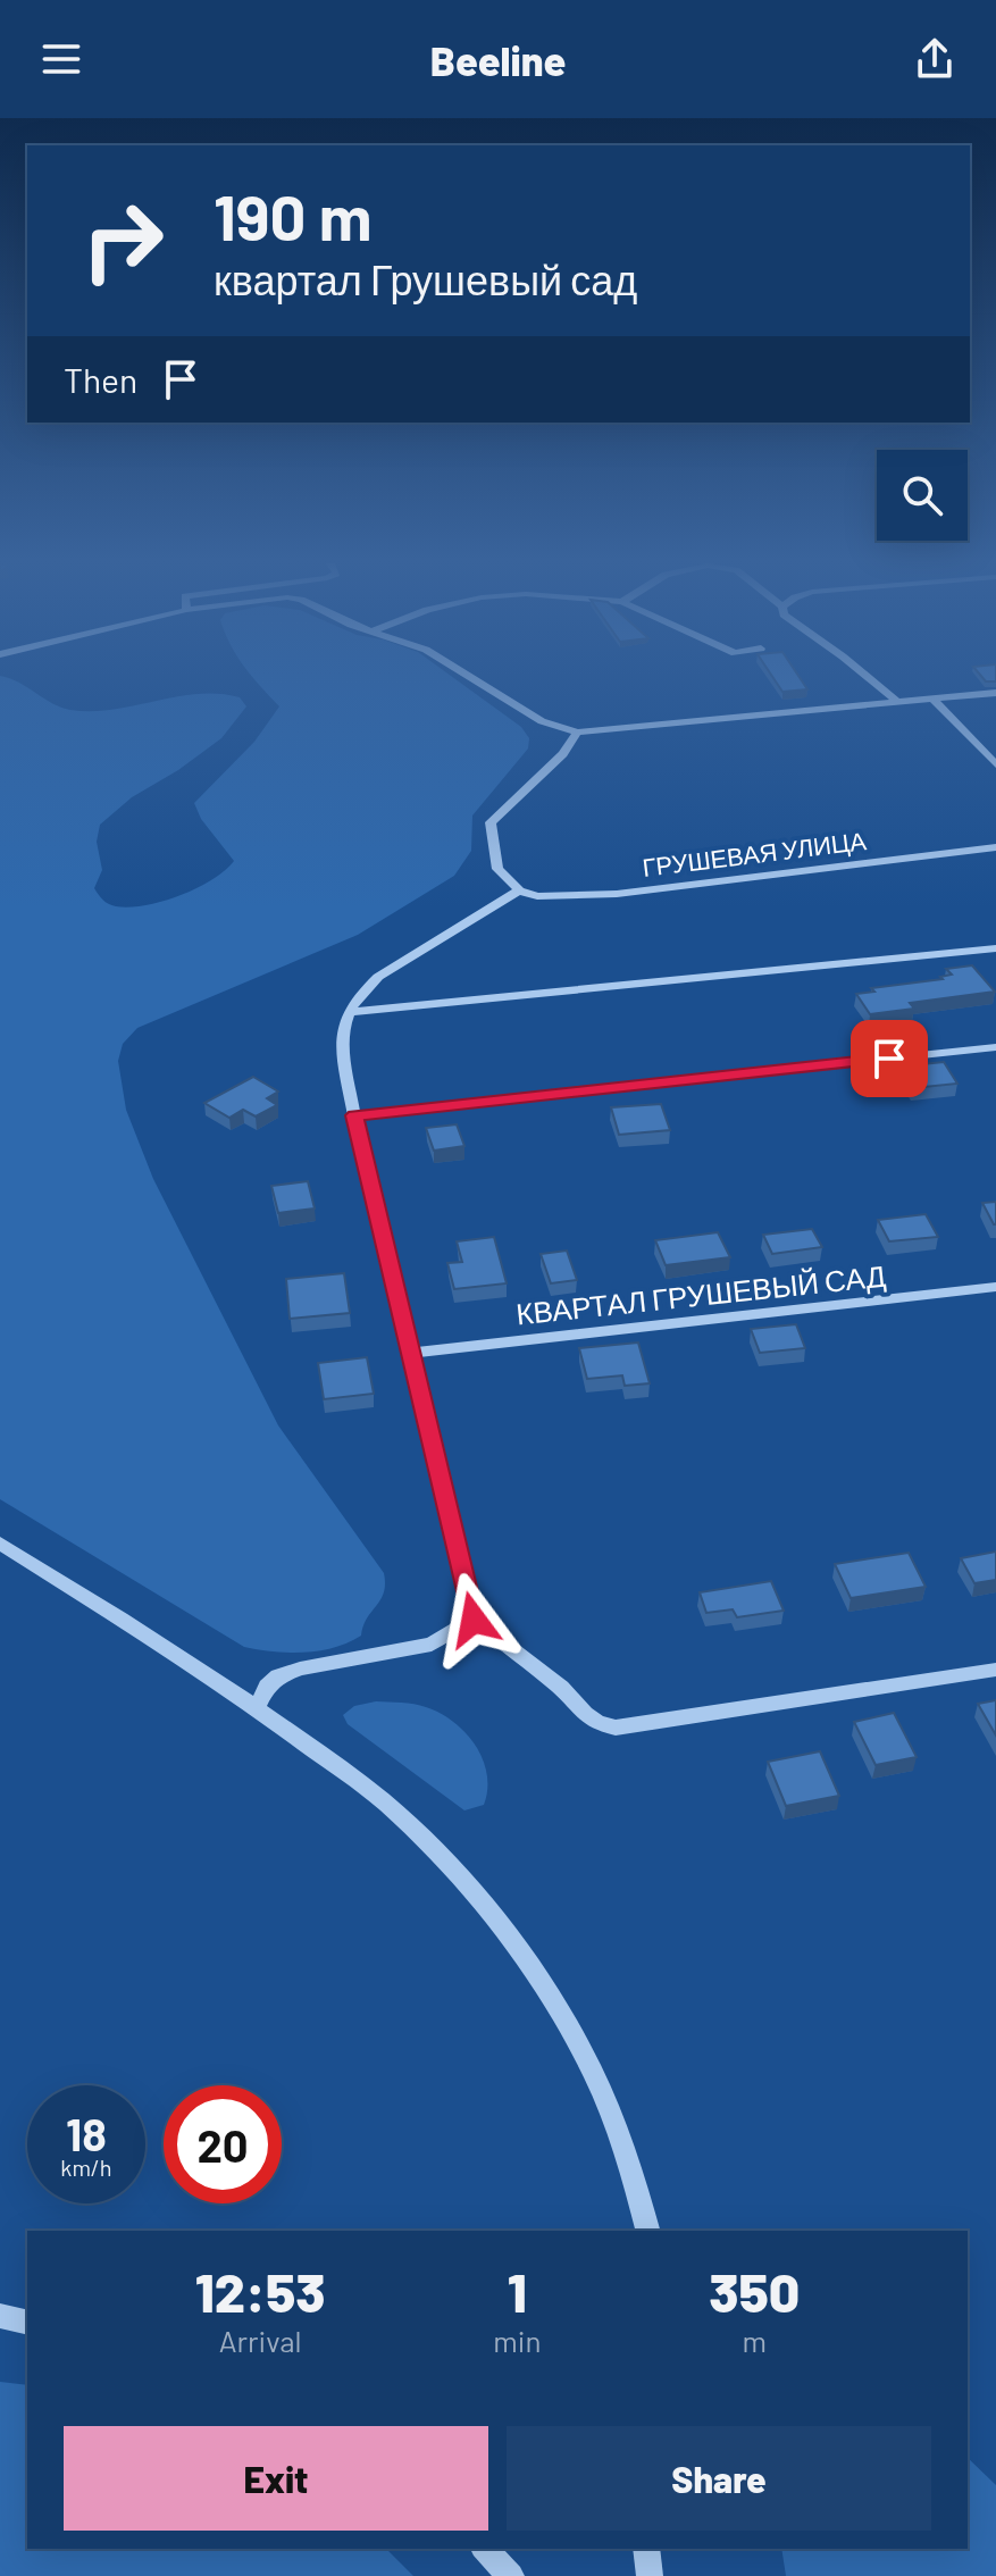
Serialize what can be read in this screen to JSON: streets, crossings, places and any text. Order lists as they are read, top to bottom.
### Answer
{
  "streets": {
    "street": ["ГРУШЕВАЯ УЛИЦА", "КВАРТАЛ ГРУШЕВЫЙ САД"]
  },
  "page": {
    "header": "Beeline",
    "turn": ["190 m", "квартал Грушевый сад"],
    "then": "Then",
    "speed": "18 km/h",
    "limit": "20",
    "eta": [
      "12:53",
      "Arrival",
      "1",
      "min",
      "350",
      "m"
    ],
    "buttons": ["Exit", "Share"]
  }
}
